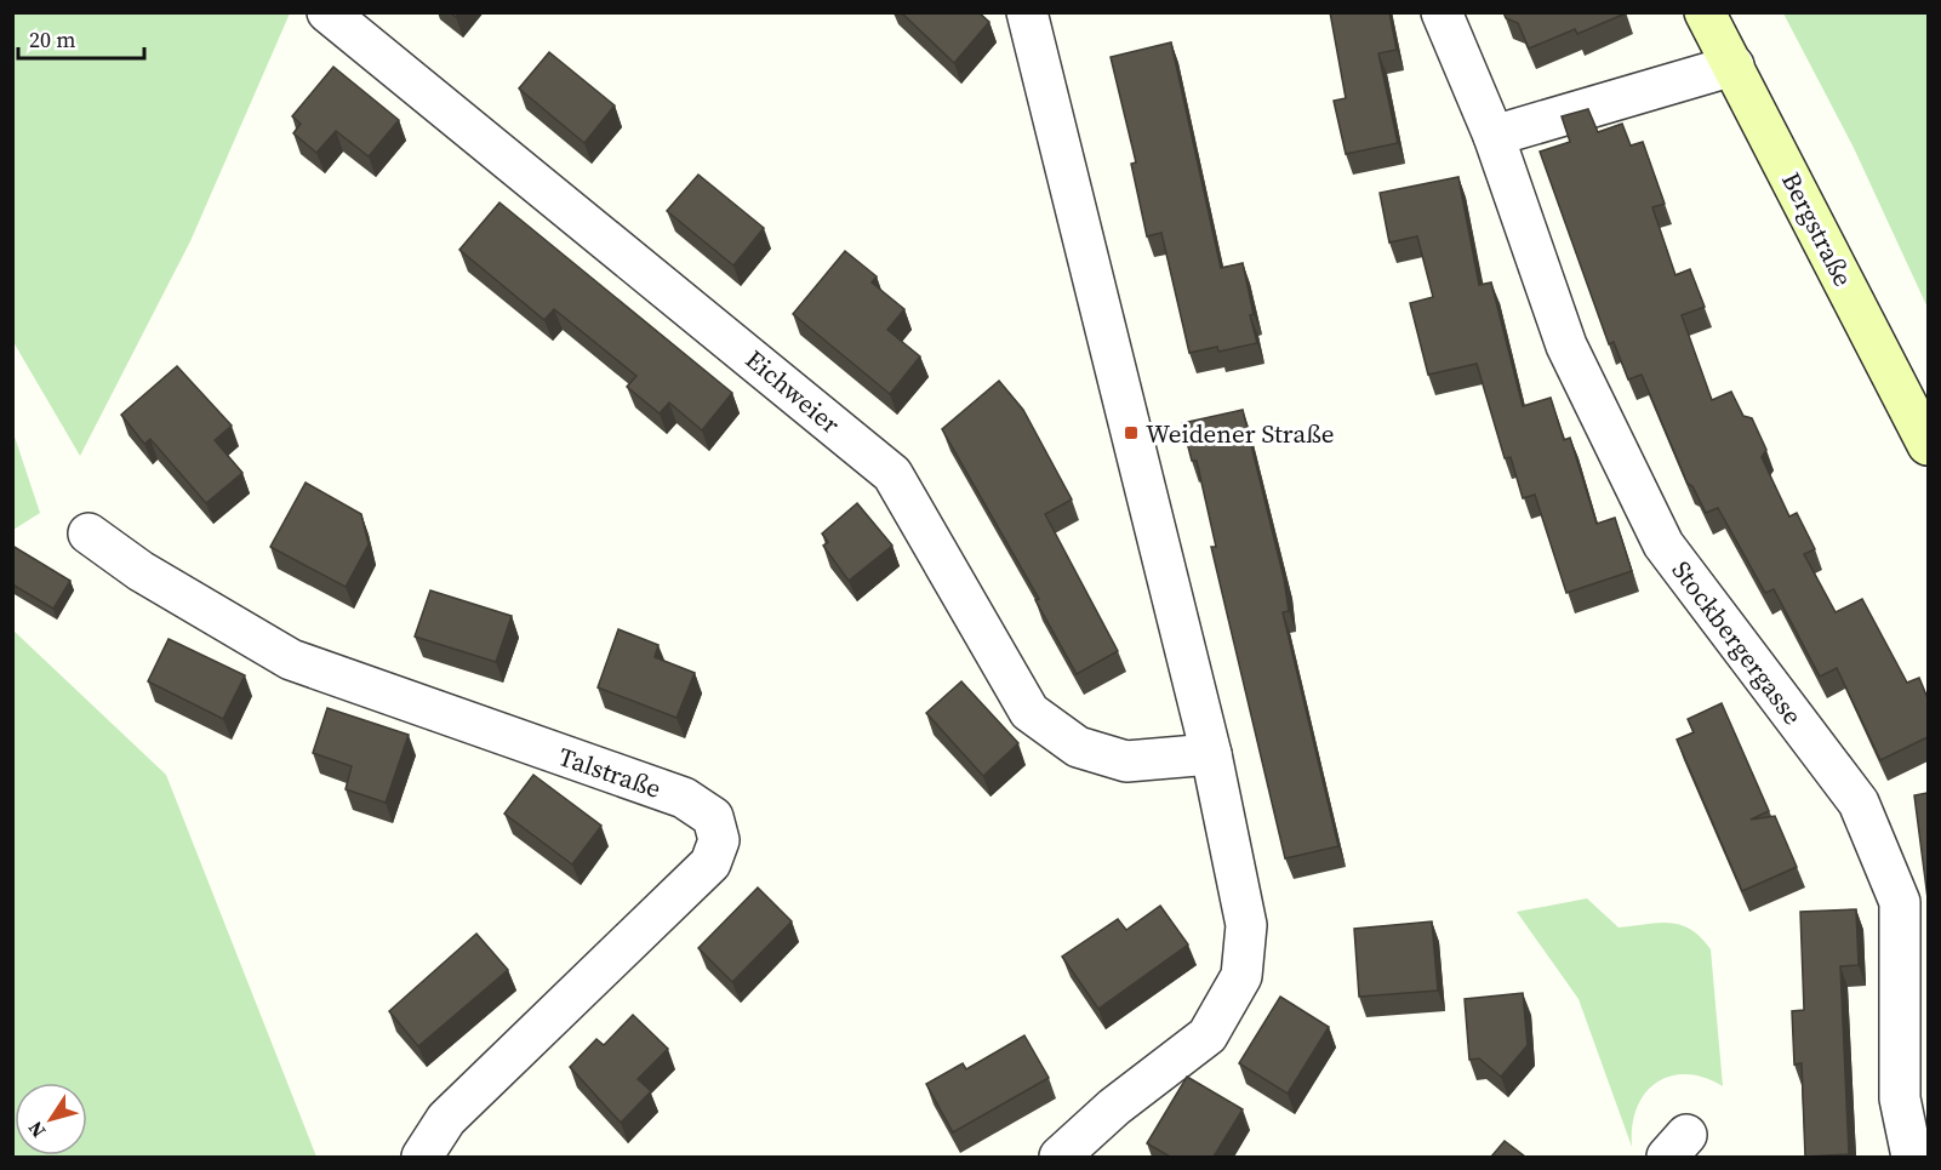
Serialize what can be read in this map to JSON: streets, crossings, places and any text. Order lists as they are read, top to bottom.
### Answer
{
  "streets": {
    "main road": ["Bergstraße"],
    "street": ["Eichweier", "Stockbergergasse", "Talstraße"]
  },
  "places": {
    "transit": ["Weidener Straße"]
  },
  "scale_bar": "20 m",
  "north": "bottom left"
}
